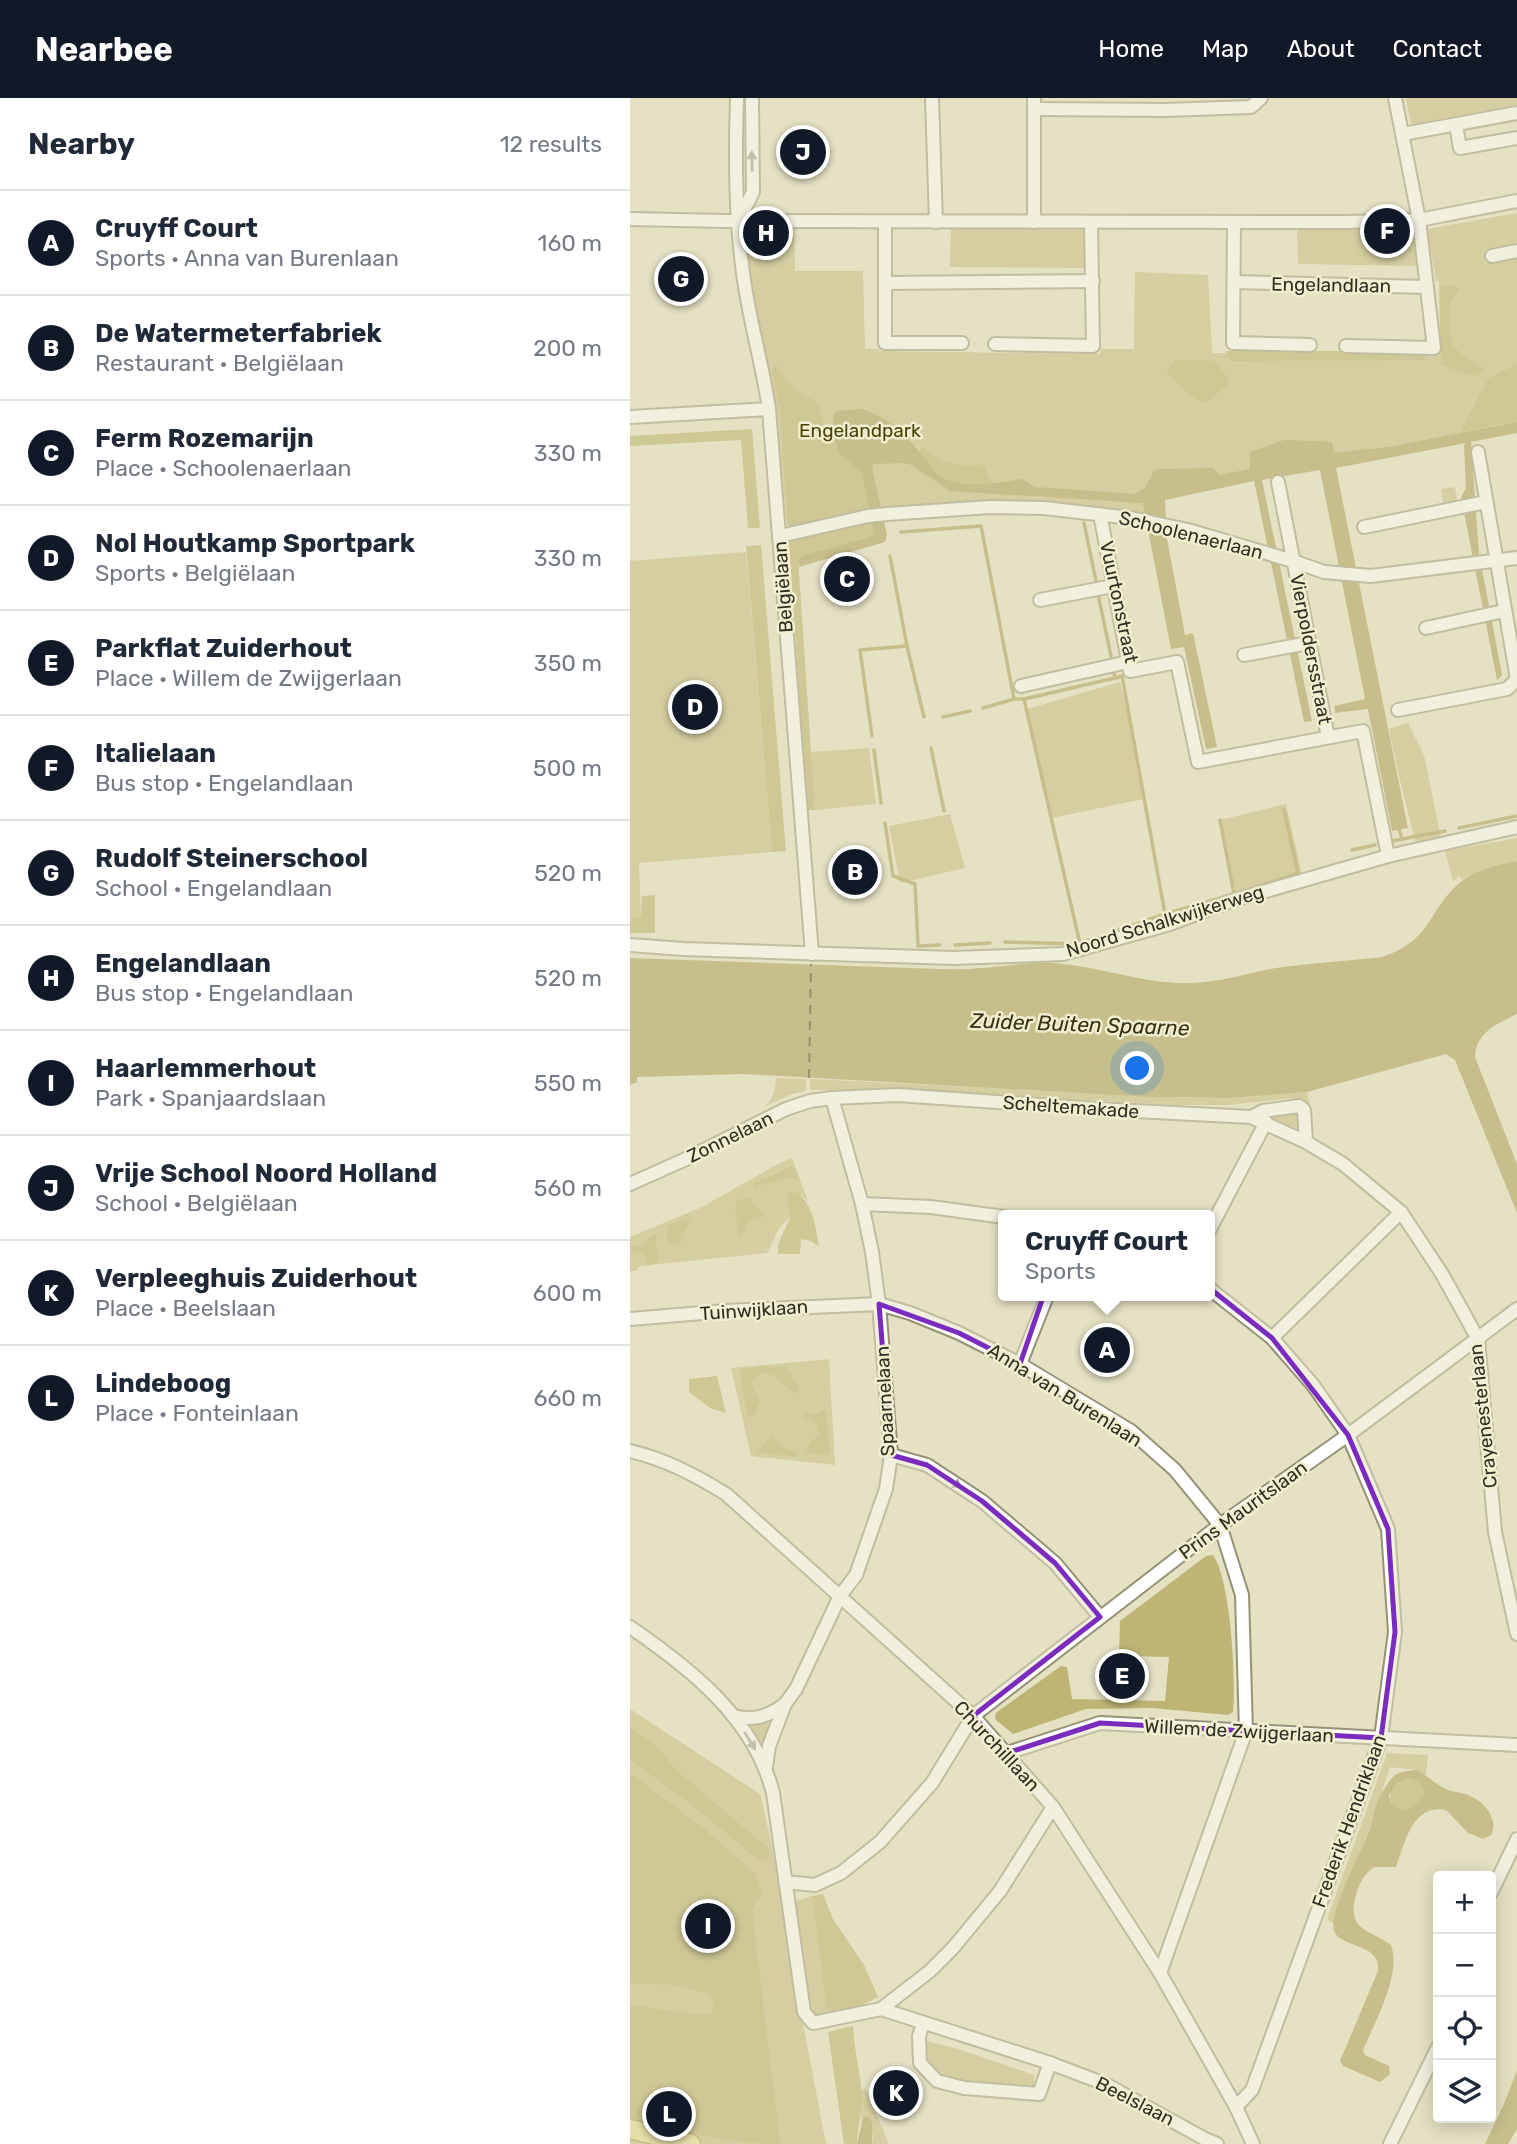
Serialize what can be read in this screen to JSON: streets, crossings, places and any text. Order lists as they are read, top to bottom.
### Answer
{
  "streets": {
    "street": [
      "Engelandlaan",
      "Schoolenaerlaan",
      "Belgiëlaan",
      "Vuurtonstraat",
      "Vierpoldersstraat",
      "Noord Schalkwijkerweg",
      "Scheltemakade",
      "Zonnelaan",
      "Tuinwijklaan",
      "Anna van Burenlaan",
      "Spaarnelaan",
      "Crayenesterlaan",
      "Prins Mauritslaan",
      "Willem de Zwijgerlaan",
      "Churchilllaan",
      "Frederik Hendriklaan",
      "Beelslaan"
    ]
  },
  "crossings": [
    ["Schoolenaerlaan", "Belgiëlaan"],
    ["Schoolenaerlaan", "Vuurtonstraat"],
    ["Schoolenaerlaan", "Vierpoldersstraat"],
    ["Belgiëlaan", "Noord Schalkwijkerweg"],
    ["Vuurtonstraat", "Vierpoldersstraat"],
    ["Scheltemakade", "Zonnelaan"],
    ["Scheltemakade", "Spaarnelaan"],
    ["Scheltemakade", "Crayenesterlaan"],
    ["Zonnelaan", "Spaarnelaan"],
    ["Tuinwijklaan", "Anna van Burenlaan"],
    ["Tuinwijklaan", "Spaarnelaan"],
    ["Anna van Burenlaan", "Spaarnelaan"],
    ["Anna van Burenlaan", "Prins Mauritslaan"],
    ["Anna van Burenlaan", "Willem de Zwijgerlaan"],
    ["Anna van Burenlaan", "Churchilllaan"],
    ["Spaarnelaan", "Churchilllaan"],
    ["Crayenesterlaan", "Prins Mauritslaan"],
    ["Prins Mauritslaan", "Churchilllaan"],
    ["Prins Mauritslaan", "Frederik Hendriklaan"],
    ["Willem de Zwijgerlaan", "Churchilllaan"],
    ["Willem de Zwijgerlaan", "Frederik Hendriklaan"],
    ["Churchilllaan", "Frederik Hendriklaan"]
  ],
  "water": ["Zuider Buiten Spaarne"],
  "parks": ["Engelandpark"],
  "page": {
    "header": "Nearbee",
    "nav": [
      "Home",
      "Map",
      "About",
      "Contact"
    ],
    "heading": ["Nearby", "12 results"],
    "pins": [
      "J",
      "F",
      "H",
      "G",
      "C",
      "D",
      "B",
      "A",
      "E",
      "I",
      "K",
      "L"
    ],
    "list": [
      {
        "mark": "A",
        "name": "Cruyff Court",
        "note": "Sports · Anna van Burenlaan",
        "value": "160 m"
      },
      {
        "mark": "B",
        "name": "De Watermeterfabriek",
        "note": "Restaurant · Belgiëlaan",
        "value": "200 m"
      },
      {
        "mark": "C",
        "name": "Ferm Rozemarijn",
        "note": "Place · Schoolenaerlaan",
        "value": "330 m"
      },
      {
        "mark": "D",
        "name": "Nol Houtkamp Sportpark",
        "note": "Sports · Belgiëlaan",
        "value": "330 m"
      },
      {
        "mark": "E",
        "name": "Parkflat Zuiderhout",
        "note": "Place · Willem de Zwijgerlaan",
        "value": "350 m"
      },
      {
        "mark": "F",
        "name": "Italielaan",
        "note": "Bus stop · Engelandlaan",
        "value": "500 m"
      },
      {
        "mark": "G",
        "name": "Rudolf Steinerschool",
        "note": "School · Engelandlaan",
        "value": "520 m"
      },
      {
        "mark": "H",
        "name": "Engelandlaan",
        "note": "Bus stop · Engelandlaan",
        "value": "520 m"
      },
      {
        "mark": "I",
        "name": "Haarlemmerhout",
        "note": "Park · Spanjaardslaan",
        "value": "550 m"
      },
      {
        "mark": "J",
        "name": "Vrije School Noord Holland",
        "note": "School · Belgiëlaan",
        "value": "560 m"
      },
      {
        "mark": "K",
        "name": "Verpleeghuis Zuiderhout",
        "note": "Place · Beelslaan",
        "value": "600 m"
      },
      {
        "mark": "L",
        "name": "Lindeboog",
        "note": "Place · Fonteinlaan",
        "value": "660 m"
      }
    ],
    "popup": ["Cruyff Court", "Sports"],
    "map_buttons": ["+", "−"]
  }
}
